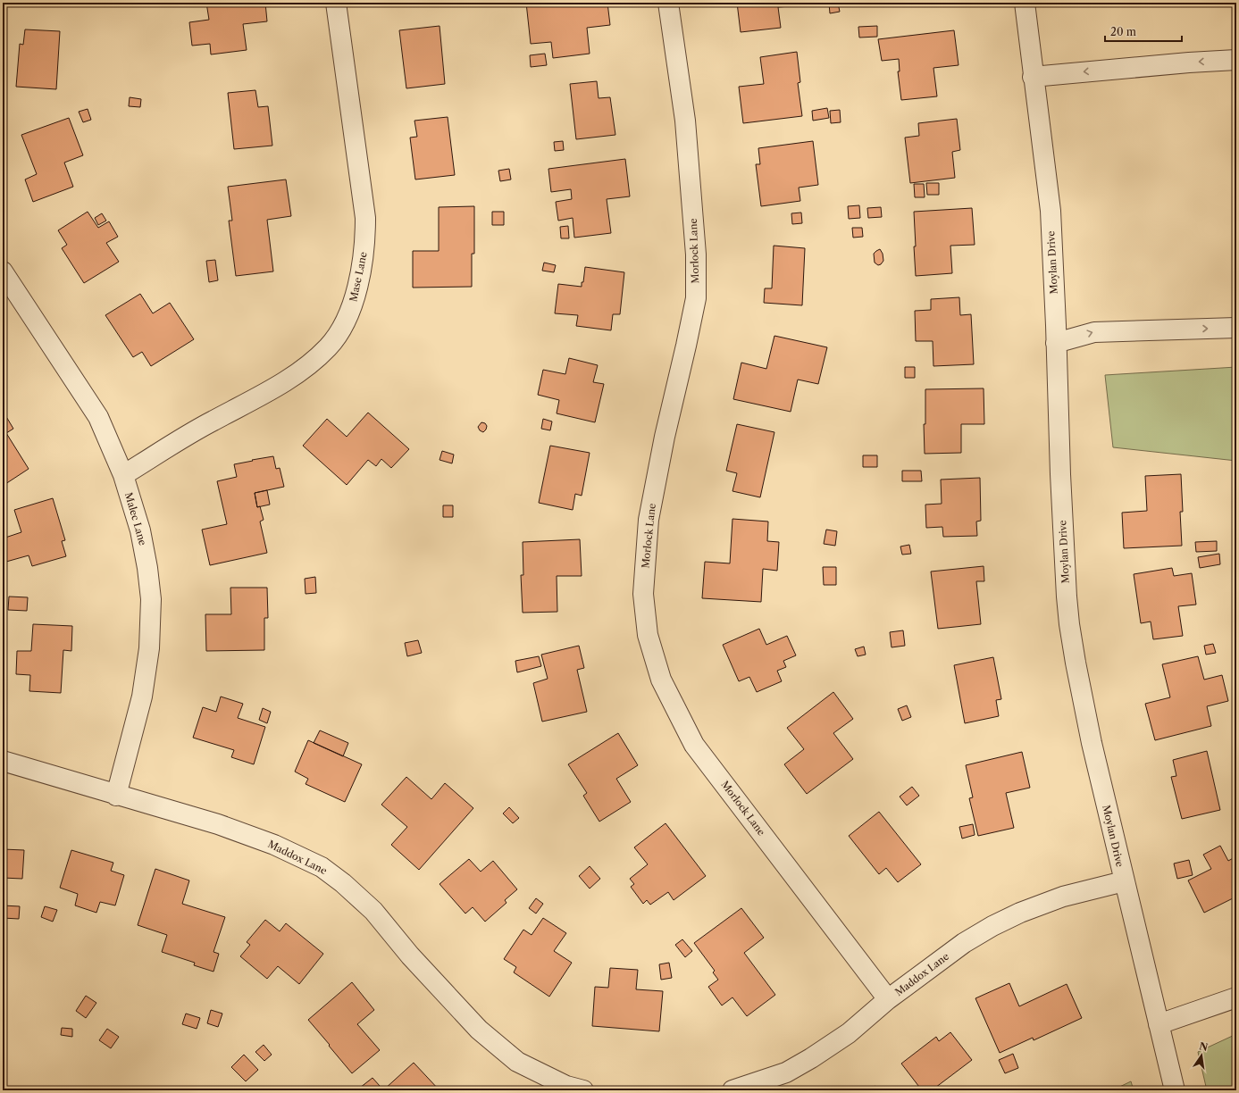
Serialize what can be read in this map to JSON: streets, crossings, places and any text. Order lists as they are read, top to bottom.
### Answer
{
  "streets": {
    "street": [
      "Morlock Lane",
      "Moylan Drive",
      "Mase Lane",
      "Malec Lane",
      "Maddox Lane"
    ]
  },
  "crossings": [
    ["Morlock Lane", "Maddox Lane"],
    ["Moylan Drive", "Maddox Lane"],
    ["Mase Lane", "Malec Lane"],
    ["Malec Lane", "Maddox Lane"]
  ],
  "scale_bar": "20 m",
  "north": "top"
}
